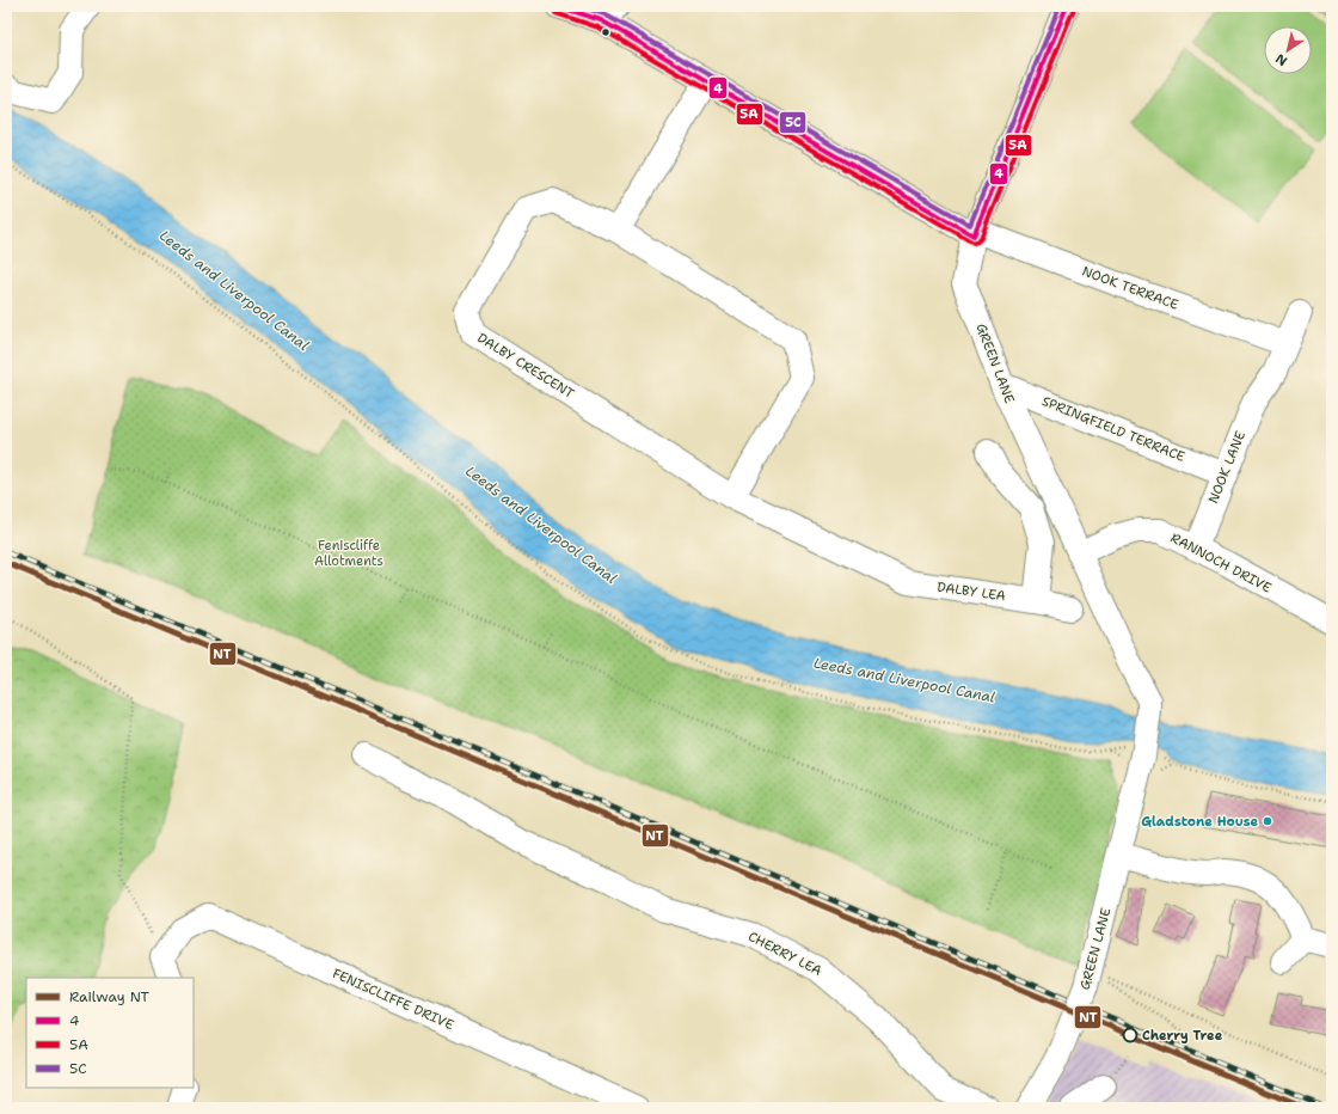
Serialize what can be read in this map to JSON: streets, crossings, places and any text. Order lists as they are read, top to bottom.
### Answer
{
  "streets": {
    "street": [
      "NOOK TERRACE",
      "GREEN LANE",
      "DALBY CRESCENT",
      "SPRINGFIELD TERRACE",
      "NOOK LANE",
      "RANNOCH DRIVE",
      "DALBY LEA",
      "CHERRY LEA",
      "FENISCLIFFE DRIVE"
    ]
  },
  "crossings": [
    ["NOOK TERRACE", "GREEN LANE"],
    ["NOOK TERRACE", "NOOK LANE"],
    ["GREEN LANE", "SPRINGFIELD TERRACE"],
    ["GREEN LANE", "RANNOCH DRIVE"],
    ["DALBY CRESCENT", "DALBY LEA"],
    ["SPRINGFIELD TERRACE", "NOOK LANE"],
    ["NOOK LANE", "RANNOCH DRIVE"]
  ],
  "water": ["Leeds and Liverpool Canal"],
  "parks": ["Feniscliffe Allotments"],
  "places": ["Gladstone House", "Cherry Tree"],
  "lines": [
    "transit line 4",
    "transit line 5C",
    "transit line 5A",
    "rail line NT"
  ],
  "legend": [
    "Railway NT",
    "4",
    "5A",
    "5C"
  ],
  "north": "bottom left"
}
